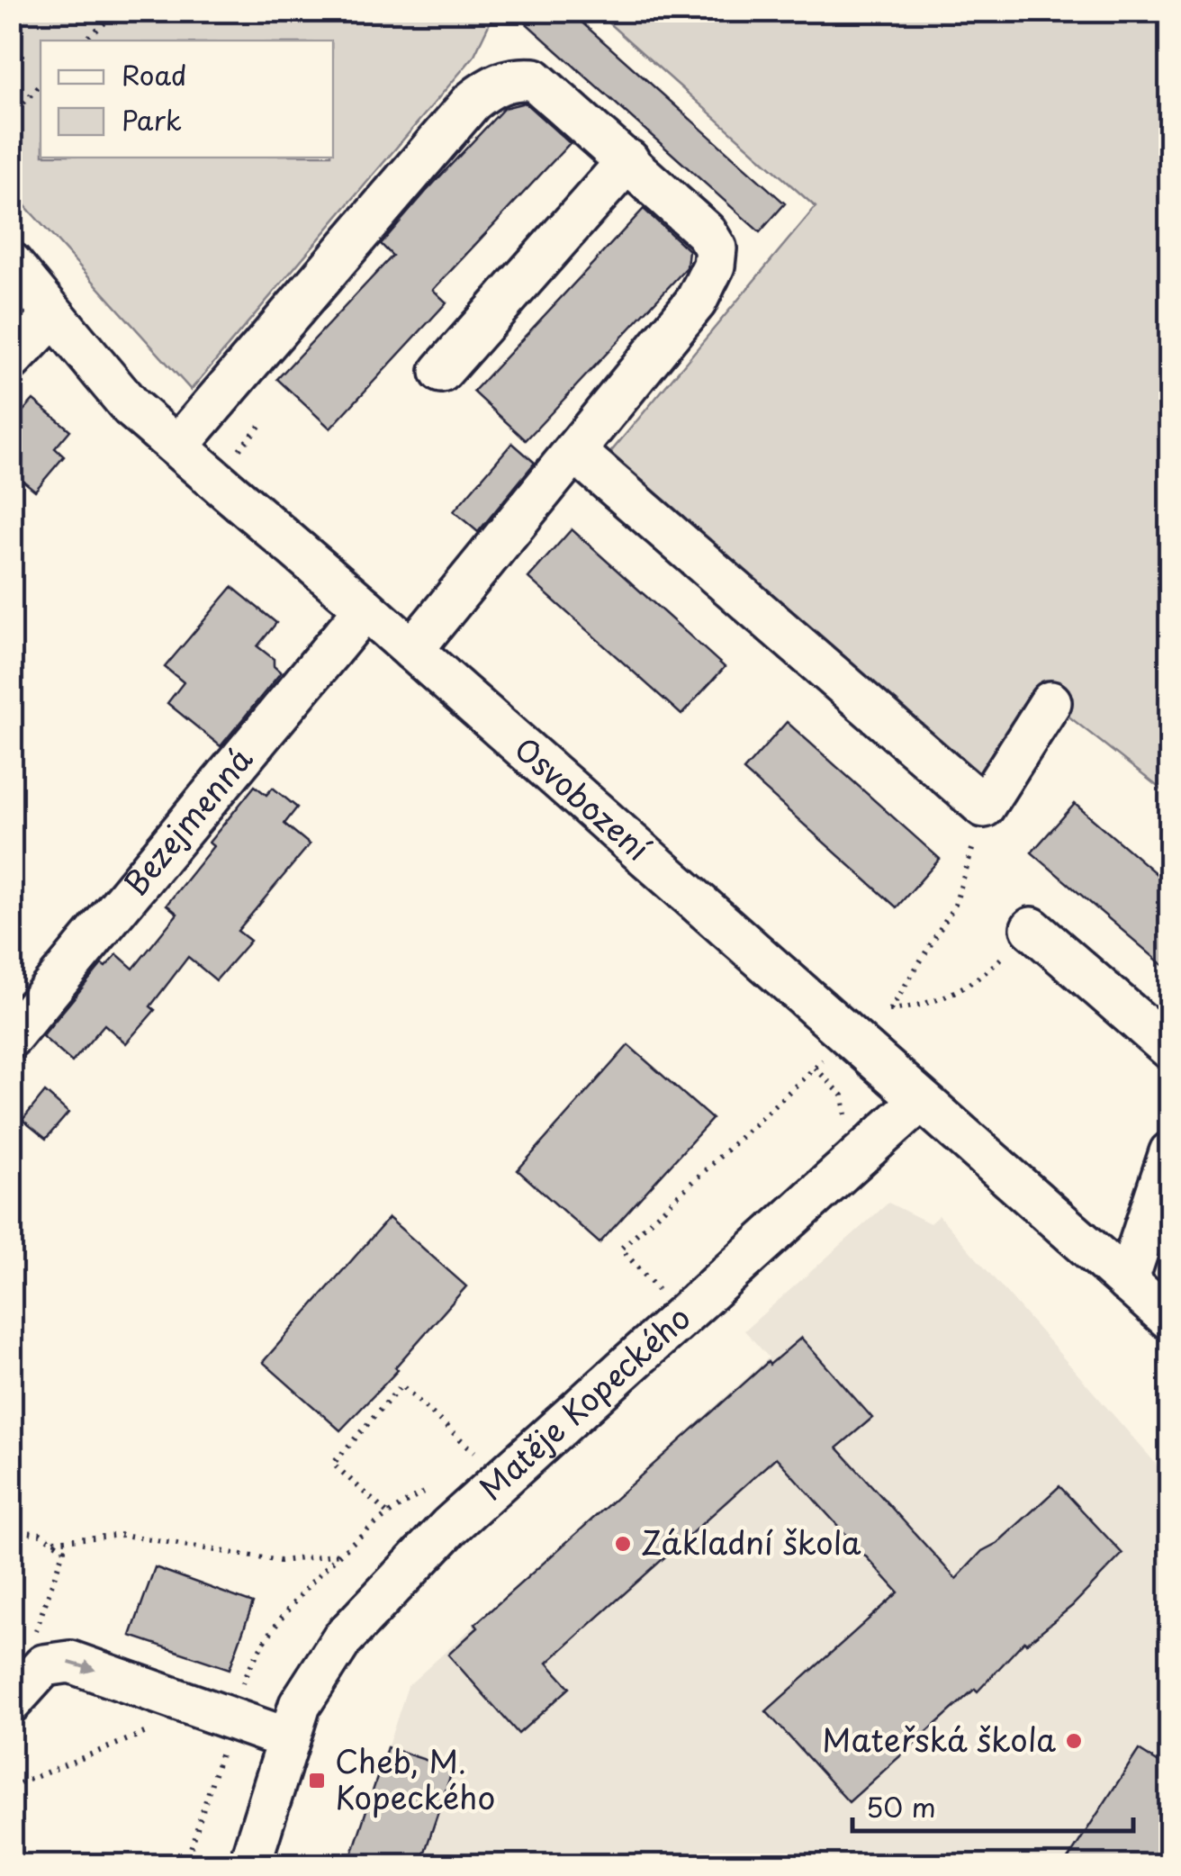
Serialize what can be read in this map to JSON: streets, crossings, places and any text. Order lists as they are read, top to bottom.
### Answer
{
  "streets": {
    "street": ["Osvobození", "Bezejmenná", "Matěje Kopeckého"]
  },
  "crossings": [
    ["Osvobození", "Bezejmenná"],
    ["Osvobození", "Matěje Kopeckého"]
  ],
  "places": {
    "other": ["Základní škola", "Mateřská škola"],
    "transit": ["Cheb, M. Kopeckého"]
  },
  "legend": ["Road", "Park"],
  "scale_bar": "50 m"
}
